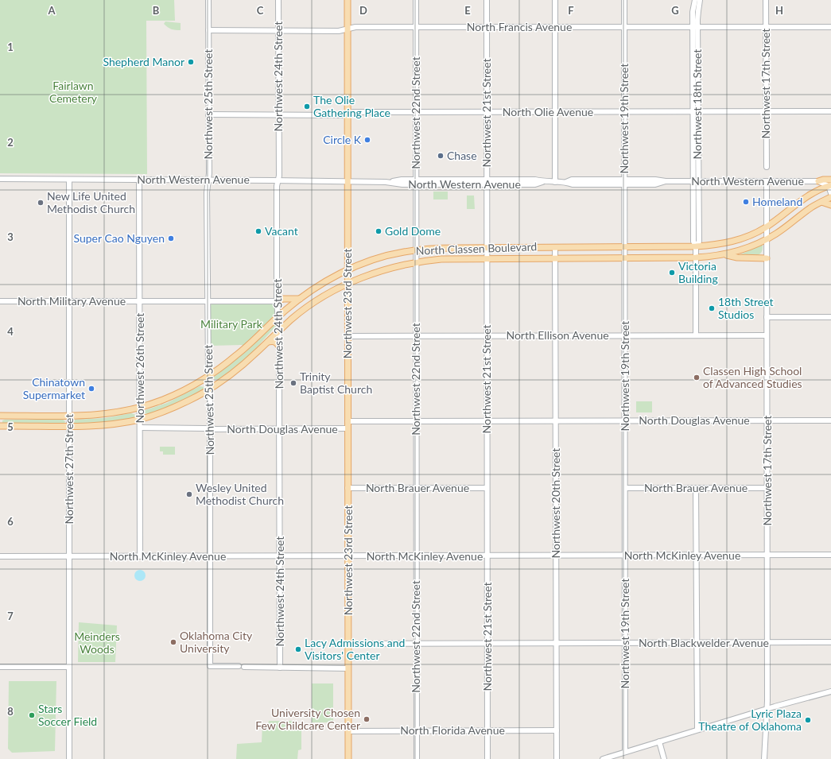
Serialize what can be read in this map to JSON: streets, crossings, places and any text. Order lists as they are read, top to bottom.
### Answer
{
  "streets": {
    "main road": ["North Classen Boulevard", "Northwest 23rd Street"],
    "street": [
      "North Francis Avenue",
      "Northwest 24th Street",
      "Northwest 17th Street",
      "Northwest 25th Street",
      "Northwest 18th Street",
      "North Olie Avenue",
      "Northwest 22nd Street",
      "Northwest 21st Street",
      "Northwest 19th Street",
      "North Western Avenue",
      "North Military Avenue",
      "North Ellison Avenue",
      "Northwest 26th Street",
      "North Douglas Avenue",
      "Northwest 27th Street",
      "North Brauer Avenue",
      "Northwest 20th Street",
      "North McKinley Avenue",
      "North Blackwelder Avenue",
      "North Florida Avenue"
    ]
  },
  "crossings": [
    ["North Francis Avenue", "Northwest 24th Street"],
    ["North Francis Avenue", "Northwest 17th Street"],
    ["North Francis Avenue", "Northwest 25th Street"],
    ["North Francis Avenue", "Northwest 18th Street"],
    ["North Francis Avenue", "Northwest 22nd Street"],
    ["North Francis Avenue", "Northwest 21st Street"],
    ["North Francis Avenue", "Northwest 19th Street"],
    ["North Francis Avenue", "Northwest 23rd Street"],
    ["Northwest 24th Street", "North Olie Avenue"],
    ["Northwest 24th Street", "North Western Avenue"],
    ["Northwest 24th Street", "North Classen Boulevard"],
    ["Northwest 24th Street", "North Military Avenue"],
    ["Northwest 24th Street", "North Douglas Avenue"],
    ["Northwest 24th Street", "North McKinley Avenue"],
    ["Northwest 17th Street", "North Olie Avenue"],
    ["Northwest 17th Street", "North Western Avenue"],
    ["Northwest 17th Street", "North Classen Boulevard"],
    ["Northwest 17th Street", "North Ellison Avenue"],
    ["Northwest 17th Street", "North Douglas Avenue"],
    ["Northwest 17th Street", "North Brauer Avenue"],
    ["Northwest 17th Street", "North McKinley Avenue"],
    ["Northwest 17th Street", "North Blackwelder Avenue"],
    ["Northwest 25th Street", "North Olie Avenue"],
    ["Northwest 25th Street", "North Western Avenue"],
    ["Northwest 25th Street", "North Classen Boulevard"],
    ["Northwest 25th Street", "North Military Avenue"],
    ["Northwest 25th Street", "North Douglas Avenue"],
    ["Northwest 25th Street", "North McKinley Avenue"],
    ["Northwest 18th Street", "North Olie Avenue"],
    ["Northwest 18th Street", "North Western Avenue"],
    ["Northwest 18th Street", "North Classen Boulevard"],
    ["Northwest 18th Street", "North Ellison Avenue"],
    ["North Olie Avenue", "Northwest 22nd Street"],
    ["North Olie Avenue", "Northwest 21st Street"],
    ["North Olie Avenue", "Northwest 19th Street"],
    ["North Olie Avenue", "Northwest 23rd Street"],
    ["Northwest 22nd Street", "North Western Avenue"],
    ["Northwest 22nd Street", "North Classen Boulevard"],
    ["Northwest 22nd Street", "North Ellison Avenue"],
    ["Northwest 22nd Street", "North Douglas Avenue"],
    ["Northwest 22nd Street", "North Brauer Avenue"],
    ["Northwest 22nd Street", "North McKinley Avenue"],
    ["Northwest 22nd Street", "North Blackwelder Avenue"],
    ["Northwest 22nd Street", "North Florida Avenue"],
    ["Northwest 21st Street", "North Western Avenue"],
    ["Northwest 21st Street", "North Classen Boulevard"],
    ["Northwest 21st Street", "North Ellison Avenue"],
    ["Northwest 21st Street", "North Douglas Avenue"],
    ["Northwest 21st Street", "North Brauer Avenue"],
    ["Northwest 21st Street", "North McKinley Avenue"],
    ["Northwest 21st Street", "North Blackwelder Avenue"],
    ["Northwest 21st Street", "North Florida Avenue"],
    ["Northwest 19th Street", "North Western Avenue"],
    ["Northwest 19th Street", "North Classen Boulevard"],
    ["Northwest 19th Street", "North Ellison Avenue"],
    ["Northwest 19th Street", "North Douglas Avenue"],
    ["Northwest 19th Street", "North Brauer Avenue"],
    ["Northwest 19th Street", "North McKinley Avenue"],
    ["Northwest 19th Street", "North Blackwelder Avenue"],
    ["North Western Avenue", "North Classen Boulevard"],
    ["North Western Avenue", "Northwest 23rd Street"],
    ["North Western Avenue", "Northwest 26th Street"],
    ["North Western Avenue", "Northwest 27th Street"],
    ["North Classen Boulevard", "Northwest 23rd Street"],
    ["North Classen Boulevard", "Northwest 26th Street"],
    ["North Classen Boulevard", "Northwest 27th Street"],
    ["North Classen Boulevard", "Northwest 20th Street"],
    ["North Military Avenue", "Northwest 26th Street"],
    ["North Military Avenue", "Northwest 27th Street"],
    ["Northwest 23rd Street", "North Ellison Avenue"],
    ["Northwest 23rd Street", "North Douglas Avenue"],
    ["Northwest 23rd Street", "North Brauer Avenue"],
    ["Northwest 23rd Street", "North McKinley Avenue"],
    ["Northwest 23rd Street", "North Blackwelder Avenue"],
    ["Northwest 23rd Street", "North Florida Avenue"],
    ["North Ellison Avenue", "Northwest 20th Street"],
    ["Northwest 26th Street", "North Douglas Avenue"],
    ["Northwest 26th Street", "North McKinley Avenue"],
    ["North Douglas Avenue", "Northwest 20th Street"],
    ["Northwest 27th Street", "North McKinley Avenue"],
    ["Northwest 20th Street", "North McKinley Avenue"],
    ["Northwest 20th Street", "North Blackwelder Avenue"],
    ["Northwest 20th Street", "North Florida Avenue"]
  ],
  "parks": ["Fairlawn Cemetery", "Military Park", "Meinders Woods"],
  "places": [
    "Shepherd Manor",
    "The Olie Gathering Place",
    "Circle K",
    "Chase",
    "Homeland",
    "New Life United Methodist Church",
    "Vacant",
    "Gold Dome",
    "Super Cao Nguyen",
    "Victoria Building",
    "18th Street Studios",
    "Classen High School of Advanced Studies",
    "Trinity Baptist Church",
    "Chinatown Supermarket",
    "Wesley United Methodist Church",
    "Oklahoma City University",
    "Lacy Admissions and Visitors' Center",
    "Stars Soccer Field",
    "University Chosen Few Childcare Center",
    "Lyric Plaza Theatre of Oklahoma"
  ],
  "grid": {
    "columns": [
      "A",
      "B",
      "C",
      "D",
      "E",
      "F",
      "G",
      "H"
    ],
    "rows": [
      "1",
      "2",
      "3",
      "4",
      "5",
      "6",
      "7",
      "8"
    ]
  }
}
